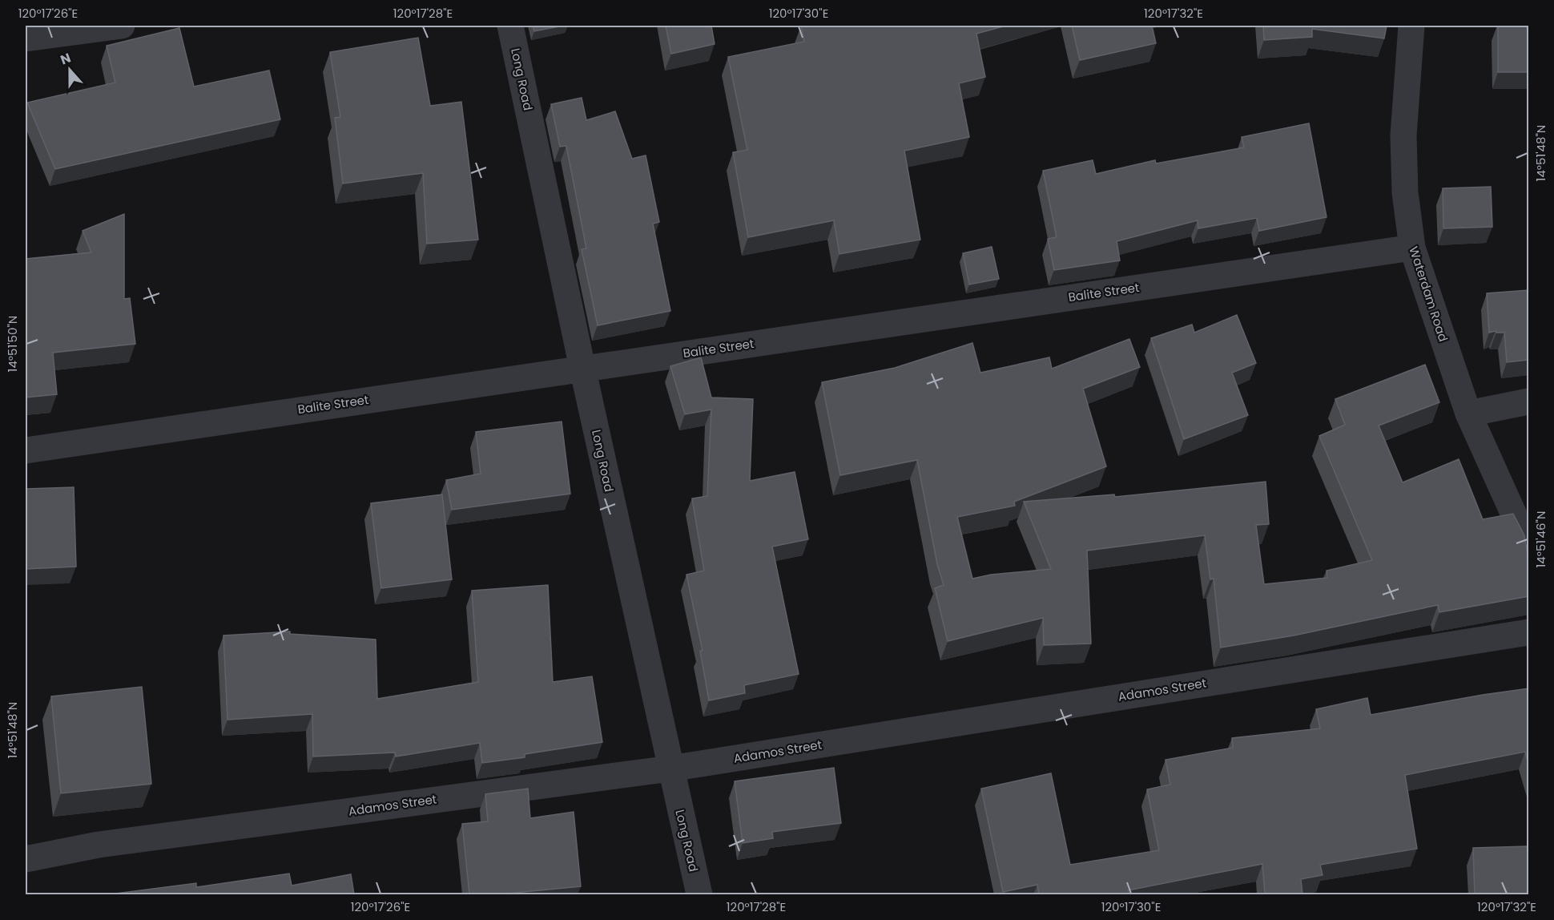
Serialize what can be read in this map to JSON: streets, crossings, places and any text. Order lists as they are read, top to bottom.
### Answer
{
  "streets": {
    "street": [
      "Long Road",
      "Balite Street",
      "Waterdam Road",
      "Adamos Street"
    ]
  },
  "crossings": [
    ["Long Road", "Balite Street"],
    ["Long Road", "Adamos Street"],
    ["Balite Street", "Waterdam Road"]
  ],
  "north": "top",
  "coordinates": [
    "120°17'26\"E",
    "120°17'28\"E",
    "120°17'30\"E",
    "120°17'32\"E",
    "14°51'48\"N",
    "14°51'50\"N",
    "14°51'46\"N"
  ]
}
